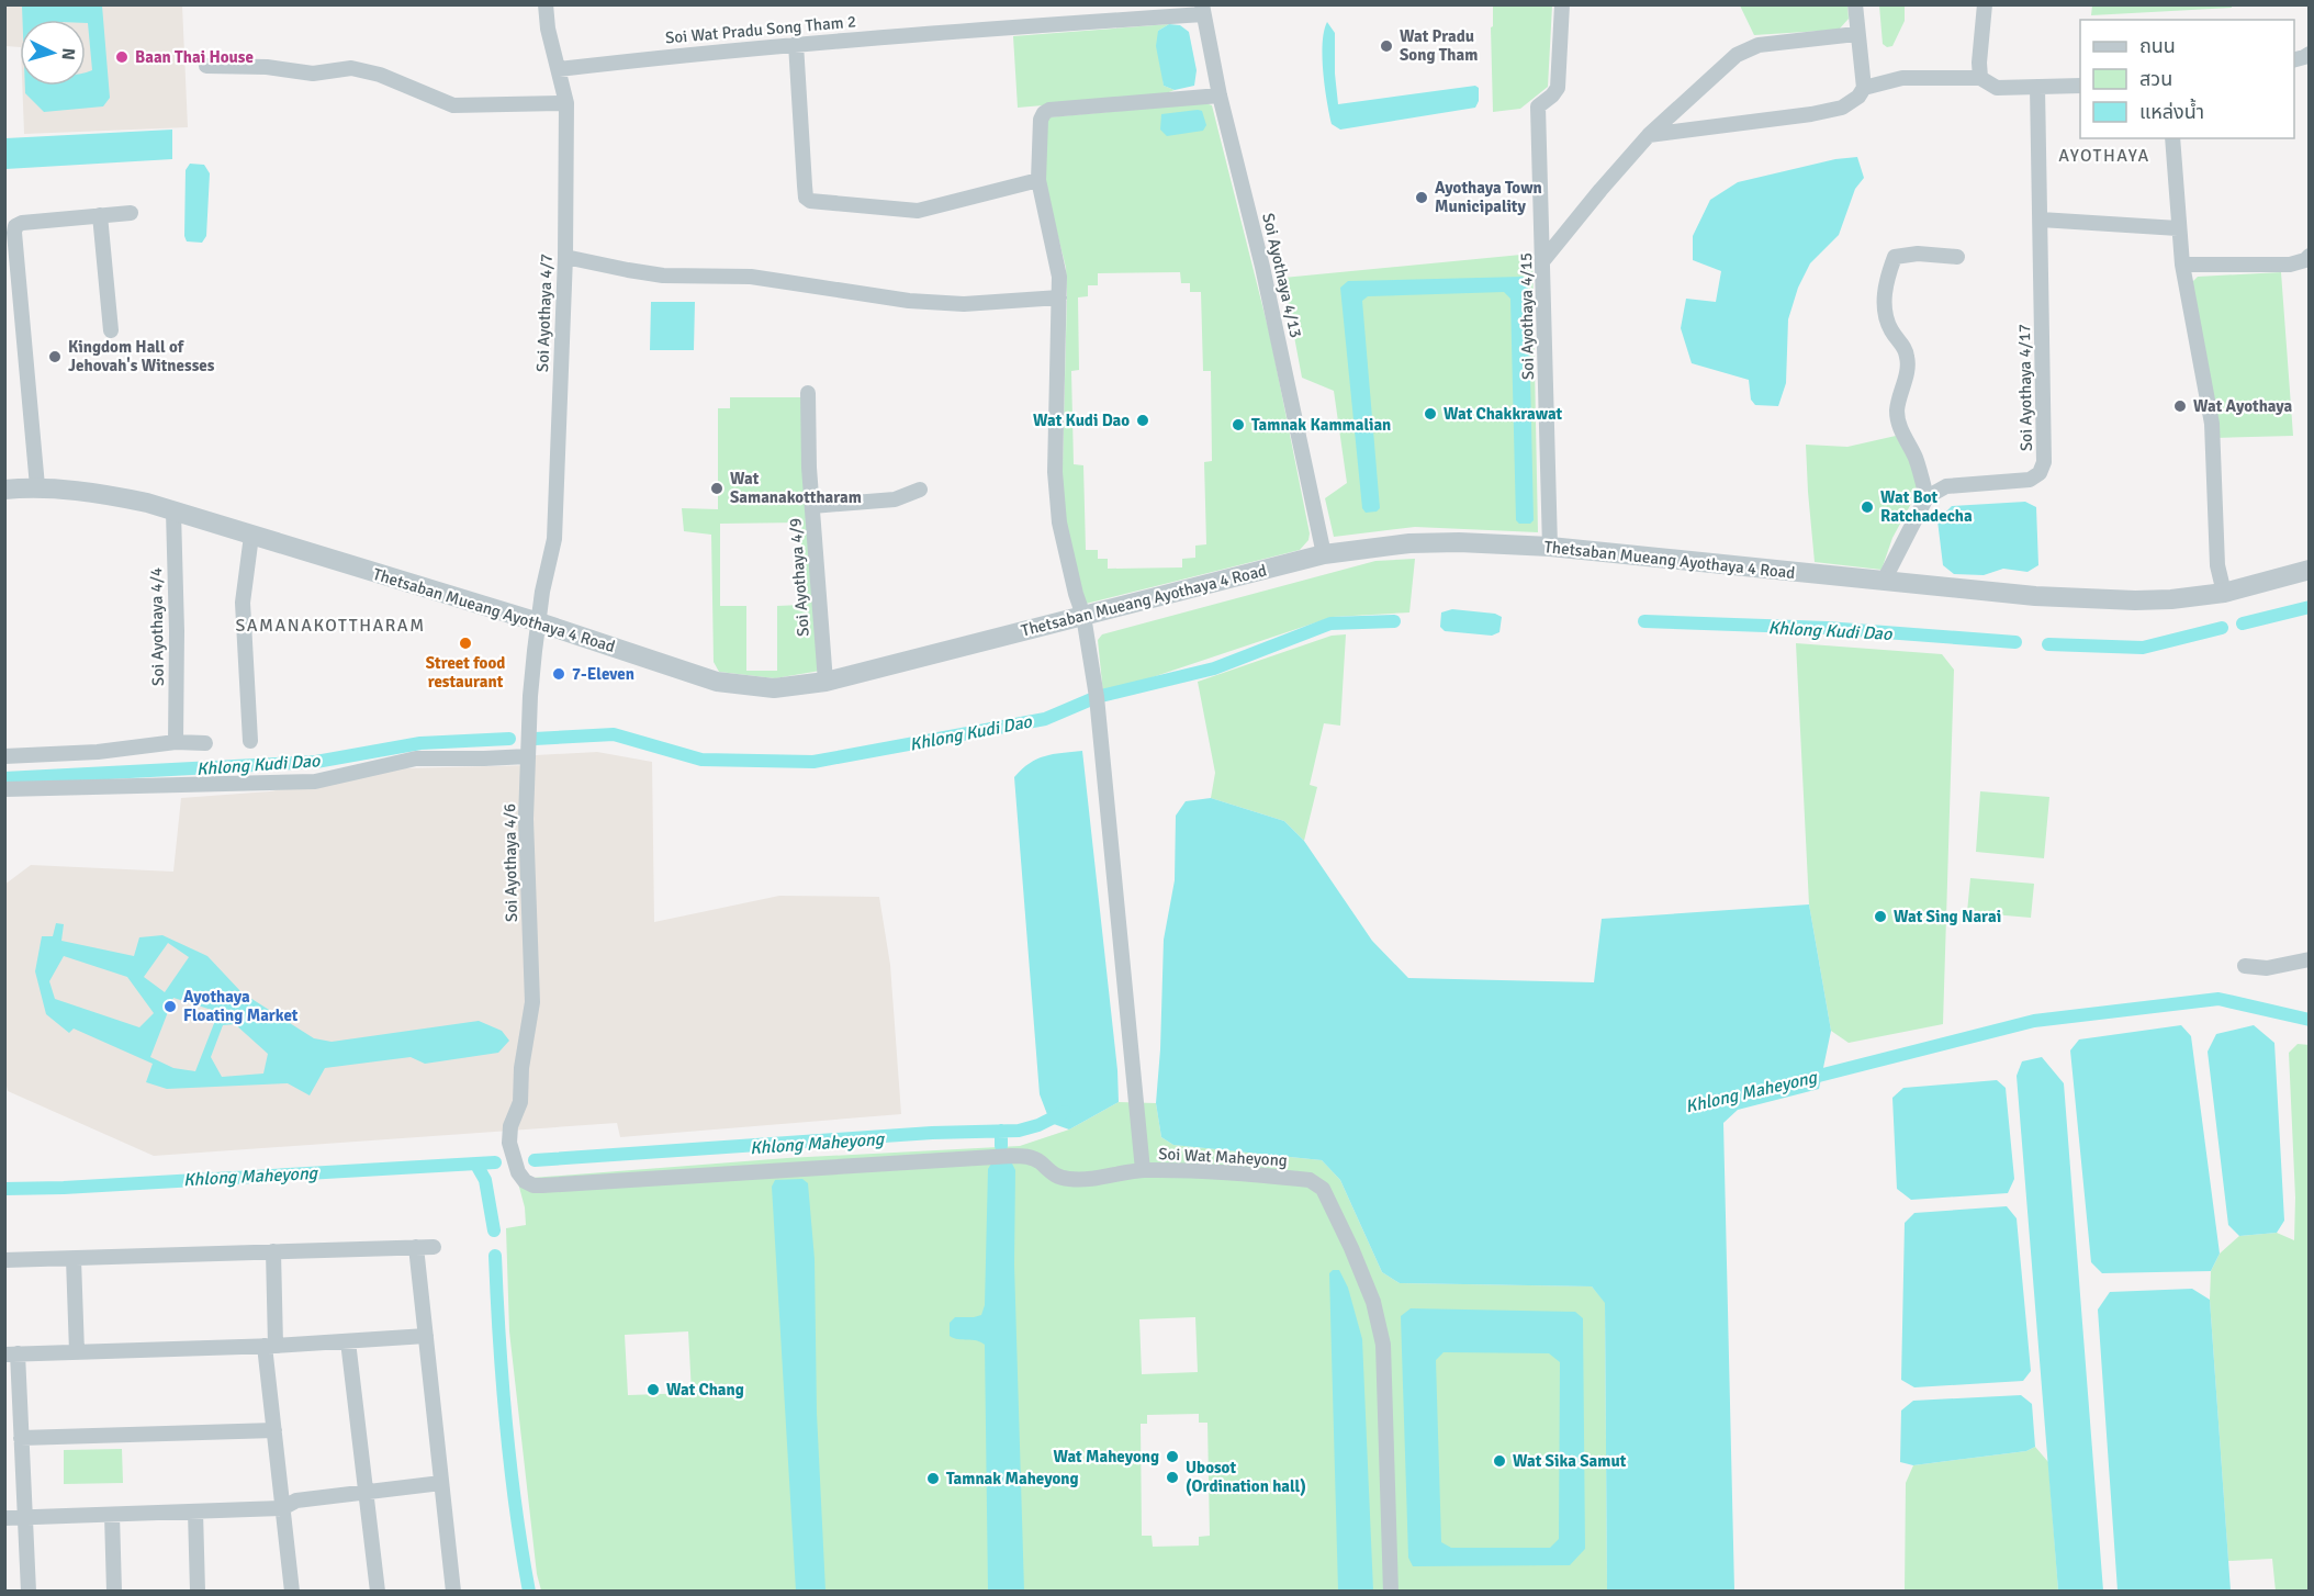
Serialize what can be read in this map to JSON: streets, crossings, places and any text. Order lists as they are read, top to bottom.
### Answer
{
  "streets": {
    "street": [
      "Soi Wat Pradu Song Tham 2",
      "Soi Ayothaya 4/13",
      "Soi Ayothaya 4/7",
      "Soi Ayothaya 4/15",
      "Soi Ayothaya 4/17",
      "Thetsaban Mueang Ayothaya 4 Road",
      "Soi Ayothaya 4/9",
      "Soi Ayothaya 4/4",
      "Soi Ayothaya 4/6",
      "Soi Wat Maheyong"
    ]
  },
  "crossings": [
    ["Soi Wat Pradu Song Tham 2", "Soi Ayothaya 4/13"],
    ["Soi Wat Pradu Song Tham 2", "Soi Ayothaya 4/7"],
    ["Soi Ayothaya 4/13", "Thetsaban Mueang Ayothaya 4 Road"],
    ["Soi Ayothaya 4/13", "Soi Wat Maheyong"],
    ["Soi Ayothaya 4/7", "Thetsaban Mueang Ayothaya 4 Road"],
    ["Soi Ayothaya 4/7", "Soi Ayothaya 4/6"],
    ["Soi Ayothaya 4/15", "Thetsaban Mueang Ayothaya 4 Road"],
    ["Thetsaban Mueang Ayothaya 4 Road", "Soi Ayothaya 4/9"],
    ["Thetsaban Mueang Ayothaya 4 Road", "Soi Ayothaya 4/4"],
    ["Thetsaban Mueang Ayothaya 4 Road", "Soi Ayothaya 4/6"],
    ["Thetsaban Mueang Ayothaya 4 Road", "Soi Wat Maheyong"],
    ["Soi Ayothaya 4/6", "Soi Wat Maheyong"]
  ],
  "districts": ["AYOTHAYA", "SAMANAKOTTHARAM"],
  "water": ["Khlong Kudi Dao", "Khlong Maheyong"],
  "places": [
    "Wat Pradu Song Tham",
    "Baan Thai House",
    "Ayothaya Town Municipality",
    "Kingdom Hall of Jehovah's Witnesses",
    "Wat Ayothaya",
    "Wat Chakkrawat",
    "Wat Kudi Dao",
    "Tamnak Kammalian",
    "Wat Samanakottharam",
    "Wat Bot Ratchadecha",
    "Street food restaurant",
    "7-Eleven",
    "Wat Sing Narai",
    "Ayothaya Floating Market",
    "Wat Chang",
    "Wat Maheyong",
    "Wat Sika Samut",
    "Ubosot (Ordination hall)",
    "Tamnak Maheyong"
  ],
  "legend": ["ถนน", "สวน", "แหล่งน้ำ"],
  "north": "right"
}
